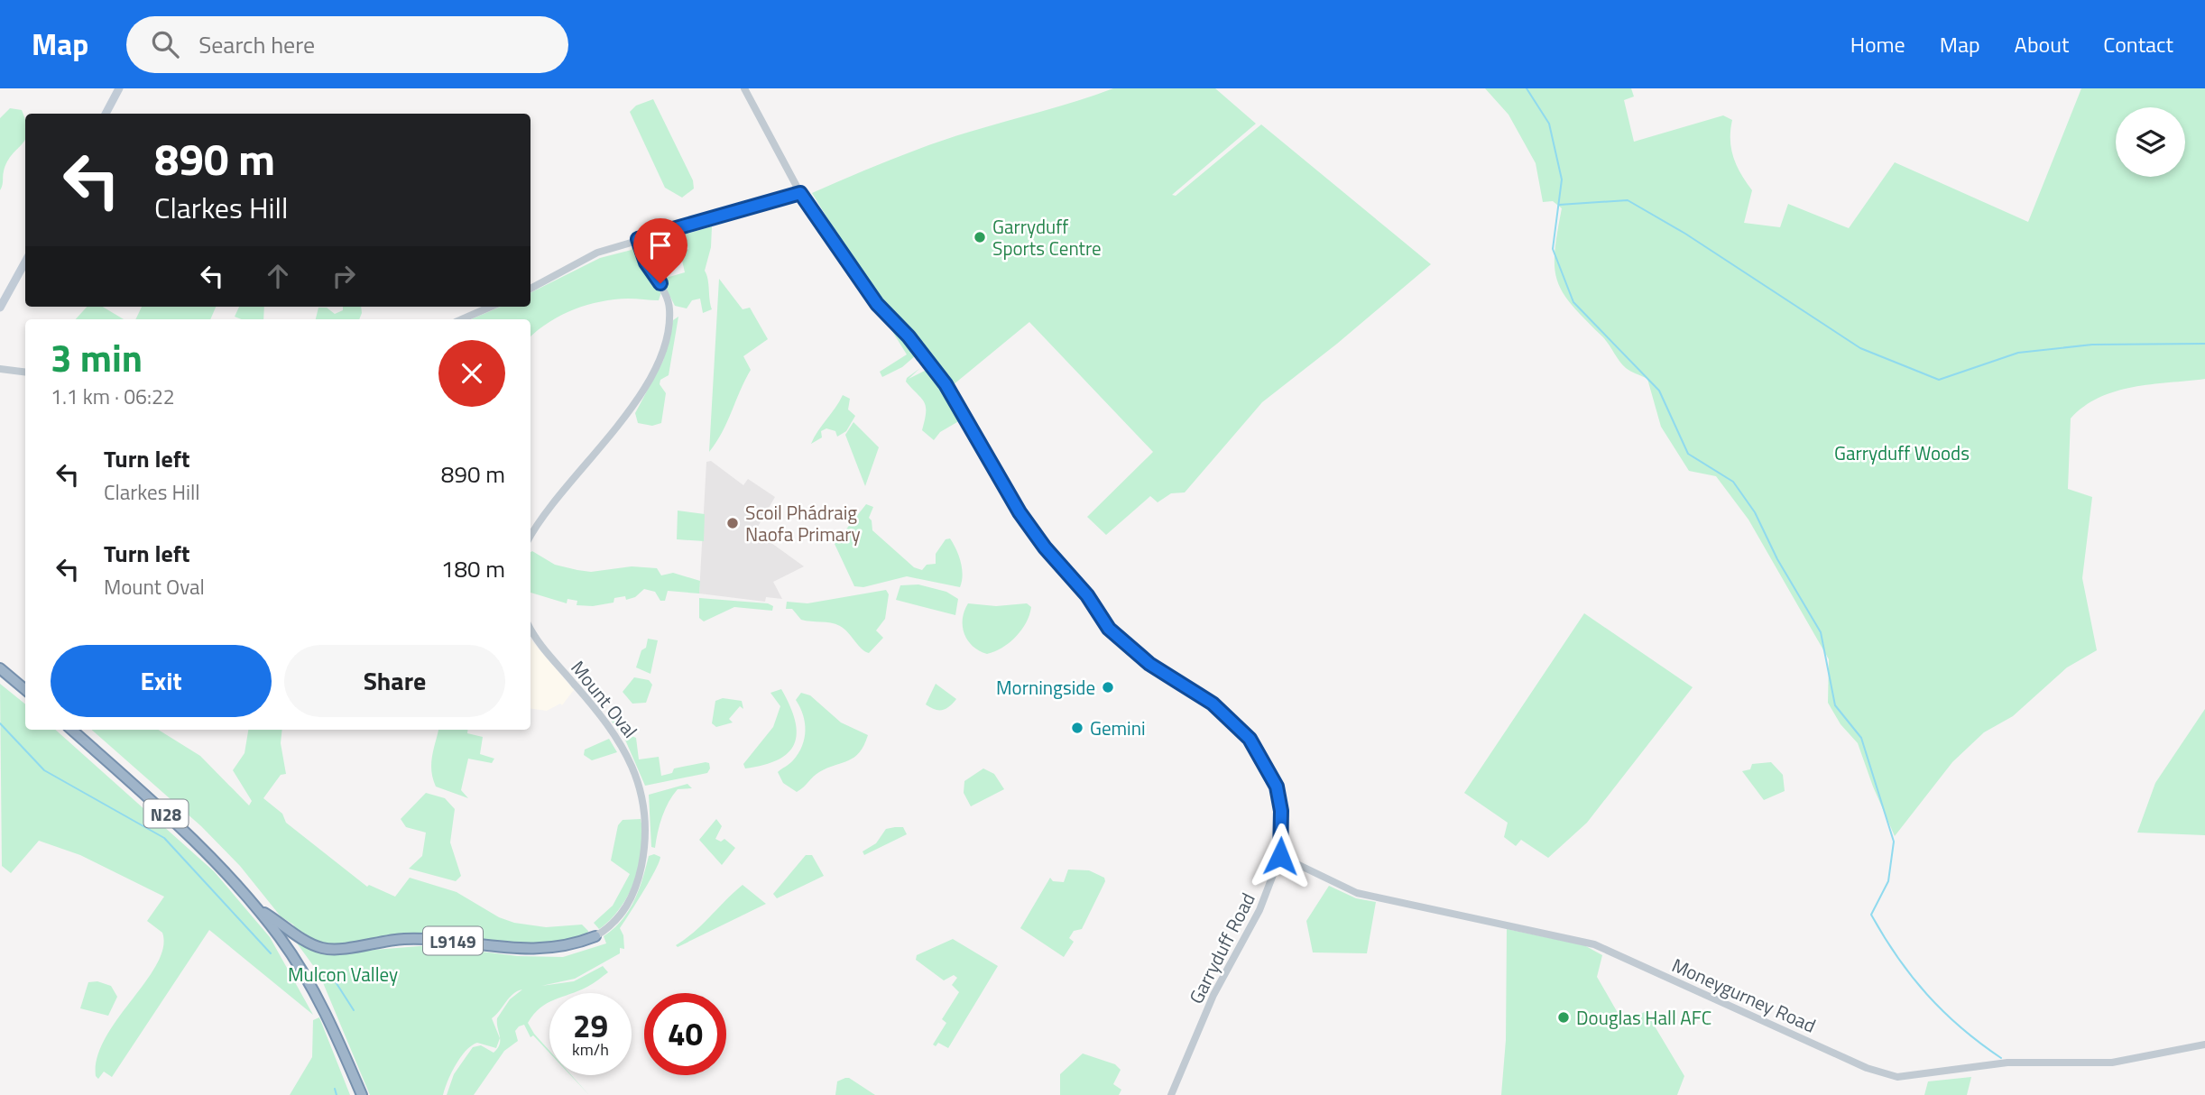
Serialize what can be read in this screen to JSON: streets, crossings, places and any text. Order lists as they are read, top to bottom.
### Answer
{
  "streets": {
    "highway": ["N28", "L9149"],
    "street": ["Mount Oval", "Garryduff Road", "Moneygurney Road"]
  },
  "crossings": [
    ["Mount Oval", "L9149"],
    ["N28", "L9149"],
    ["Garryduff Road", "Moneygurney Road"]
  ],
  "parks": ["Garryduff Woods", "Mulcon Valley"],
  "places": [
    "Garryduff Sports Centre",
    "Scoil Phádraig Naofa Primary",
    "Morningside",
    "Gemini",
    "Douglas Hall AFC"
  ],
  "page": {
    "header": "Map",
    "search": "Search here",
    "nav": [
      "Home",
      "Map",
      "About",
      "Contact"
    ],
    "turn": ["890 m", "Clarkes Hill"],
    "heading": ["3 min", "1.1 km · 06:22"],
    "list": [
      {
        "name": "Turn left",
        "note": "Clarkes Hill",
        "value": "890 m"
      },
      {
        "name": "Turn left",
        "note": "Mount Oval",
        "value": "180 m"
      }
    ],
    "buttons": ["Exit", "Share"],
    "speed": "29 km/h",
    "limit": "40"
  }
}
